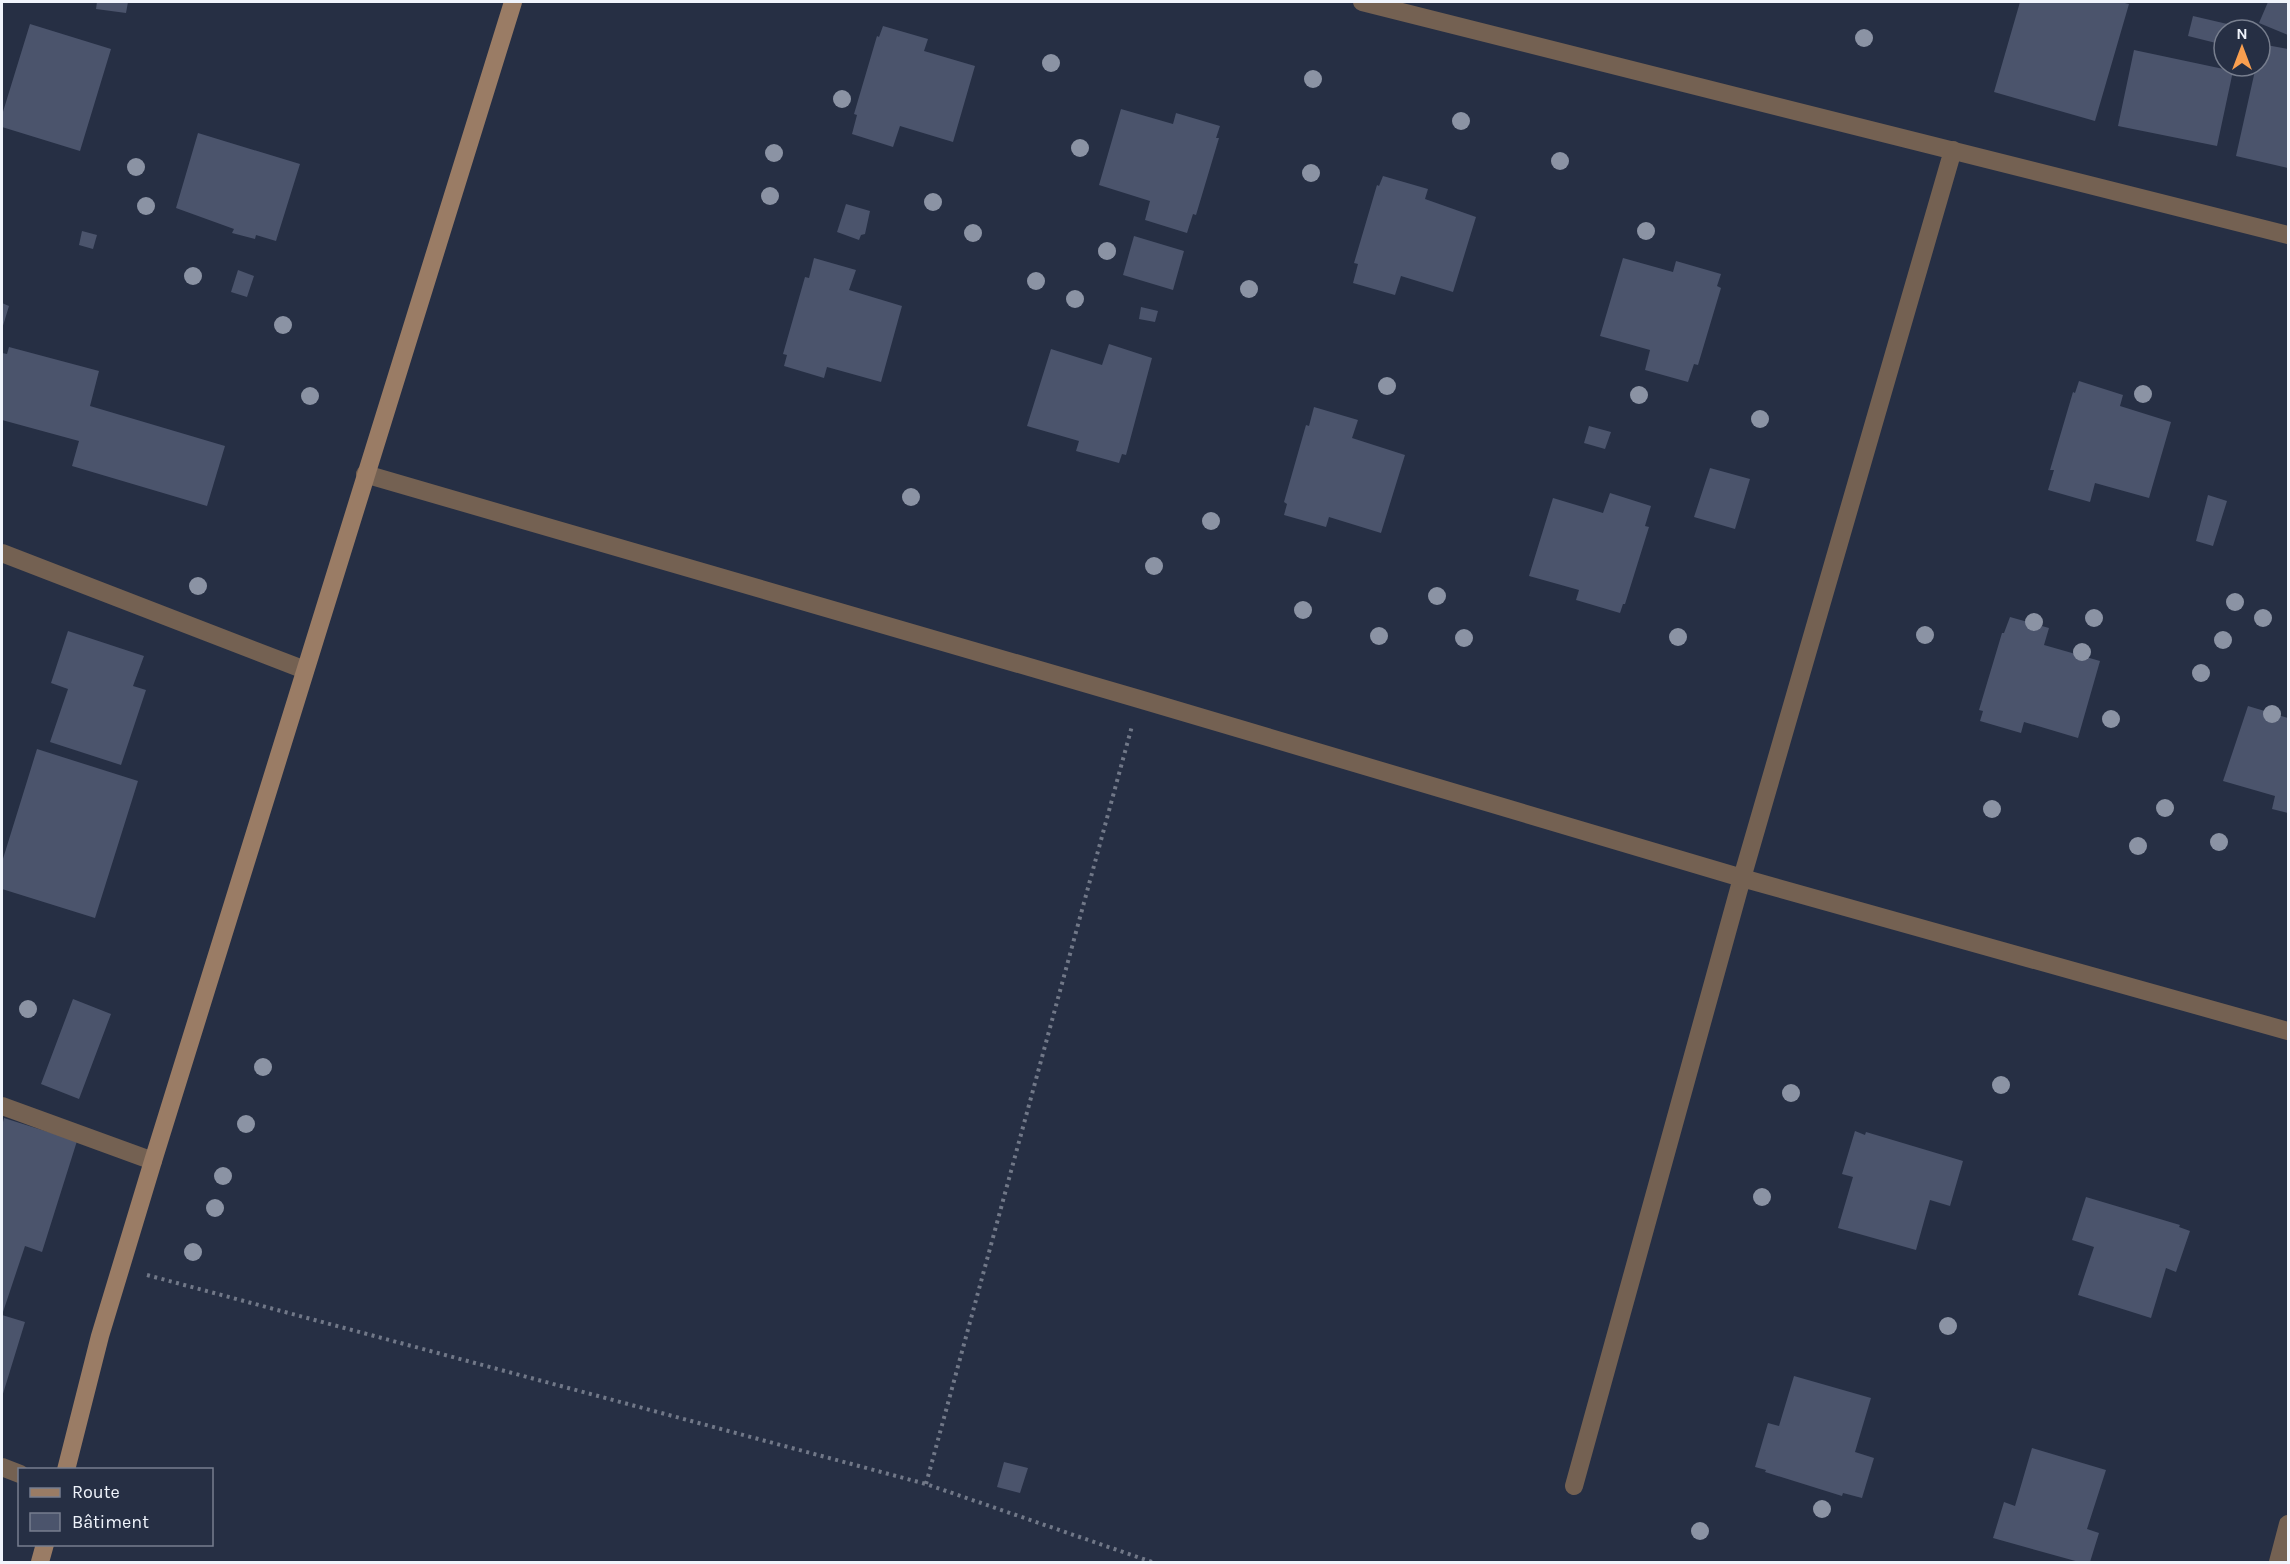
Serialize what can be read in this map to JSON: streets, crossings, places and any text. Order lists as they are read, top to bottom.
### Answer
{
  "legend": ["Route", "Bâtiment"],
  "north": "top"
}
